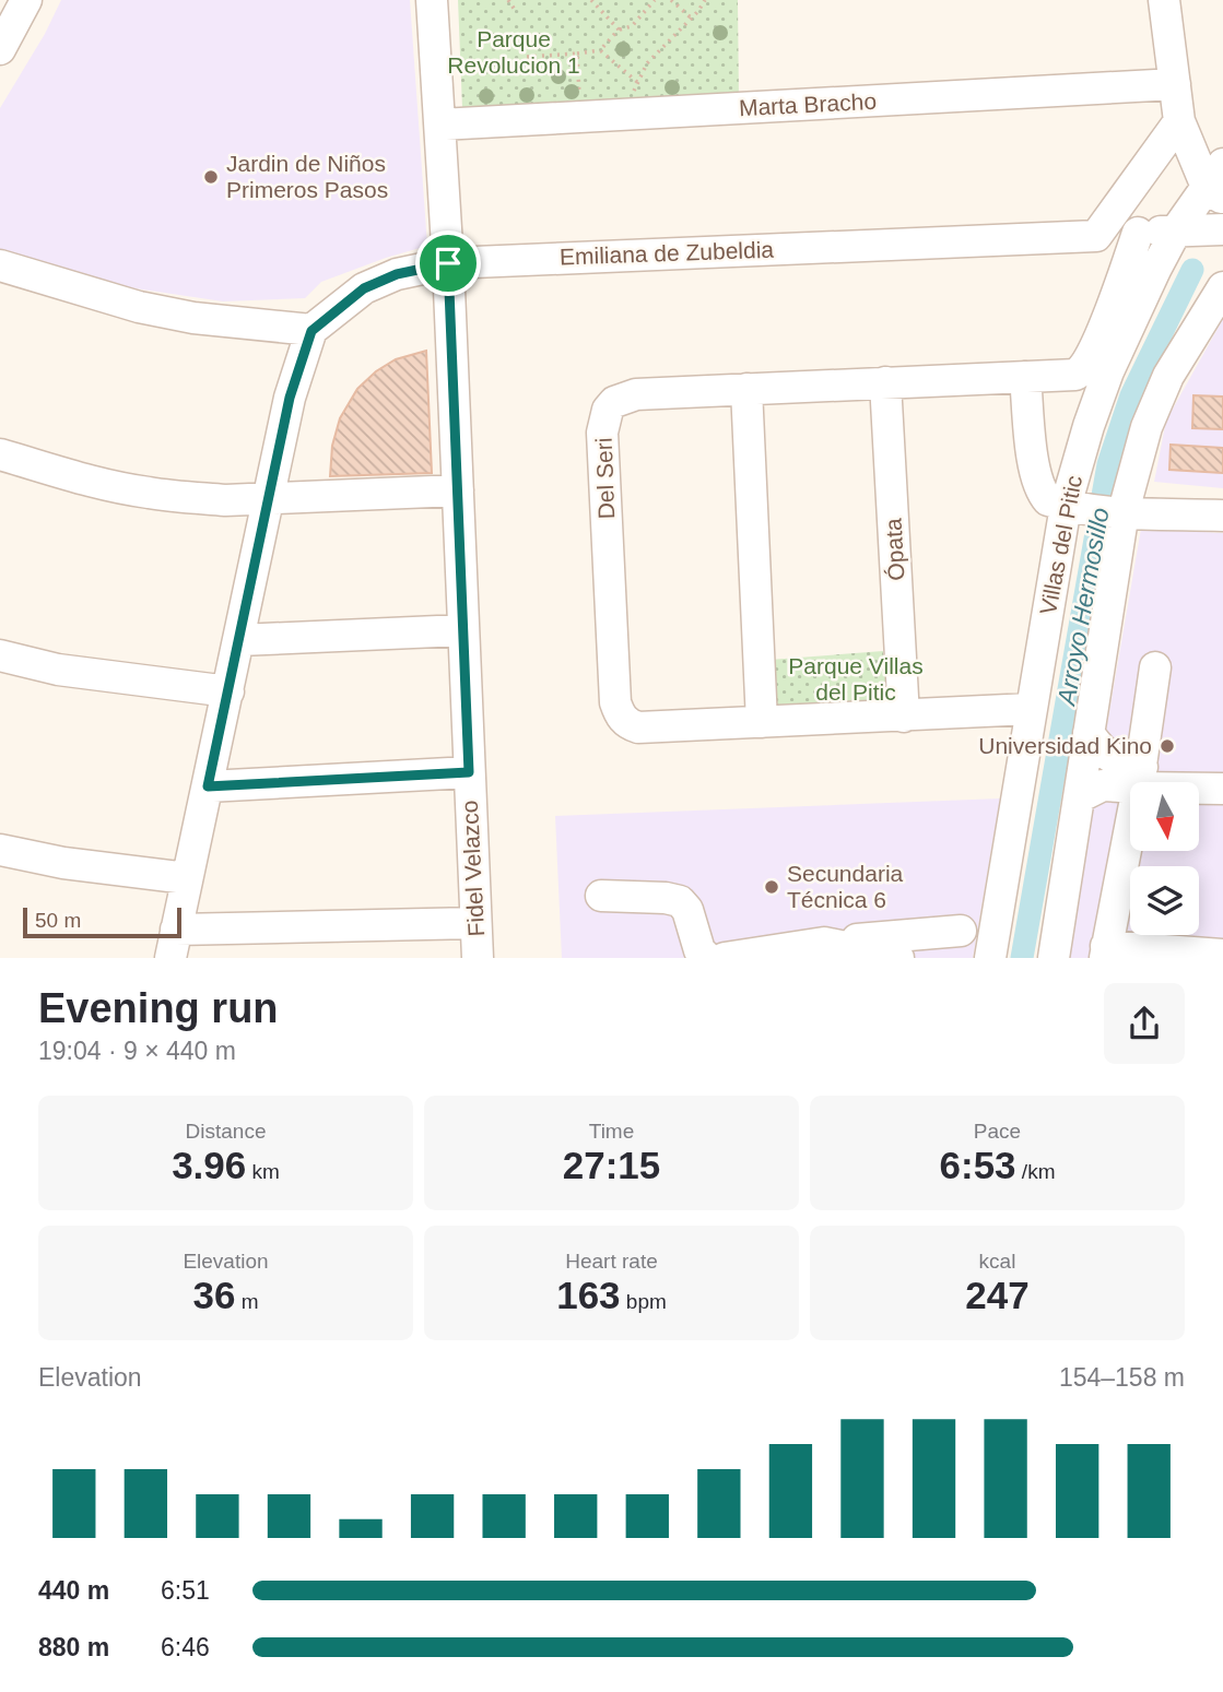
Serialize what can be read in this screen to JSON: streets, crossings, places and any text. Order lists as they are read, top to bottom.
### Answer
{
  "streets": {
    "street": [
      "Marta Bracho",
      "Emiliana de Zubeldia",
      "Del Seri",
      "Villas del Pitic",
      "Ópata",
      "Fidel Velazco"
    ]
  },
  "crossings": [
    ["Marta Bracho", "Fidel Velazco"],
    ["Emiliana de Zubeldia", "Del Seri"],
    ["Emiliana de Zubeldia", "Villas del Pitic"],
    ["Emiliana de Zubeldia", "Fidel Velazco"],
    ["Del Seri", "Villas del Pitic"],
    ["Del Seri", "Ópata"]
  ],
  "water": ["Arroyo Hermosillo"],
  "parks": ["Parque Revolucion 1", "Parque Villas del Pitic"],
  "places": ["Jardin de Niños Primeros Pasos", "Universidad Kino", "Secundaria Técnica 6"],
  "scale_bar": "50 m",
  "north": "bottom",
  "page": {
    "scale": "50 m",
    "heading": ["Evening run", "19:04 · 9 × 440 m"],
    "stats": [
      ["Distance", "3.96 km"],
      ["Time", "27:15"],
      ["Pace", "6:53 /km"],
      ["Elevation", "36 m"],
      ["Heart rate", "163 bpm"],
      ["kcal", "247"]
    ],
    "chart": ["Elevation", "154–158 m"],
    "list": [
      {
        "name": "440 m",
        "note": "6:51"
      },
      {
        "name": "880 m",
        "note": "6:46"
      }
    ]
  }
}
